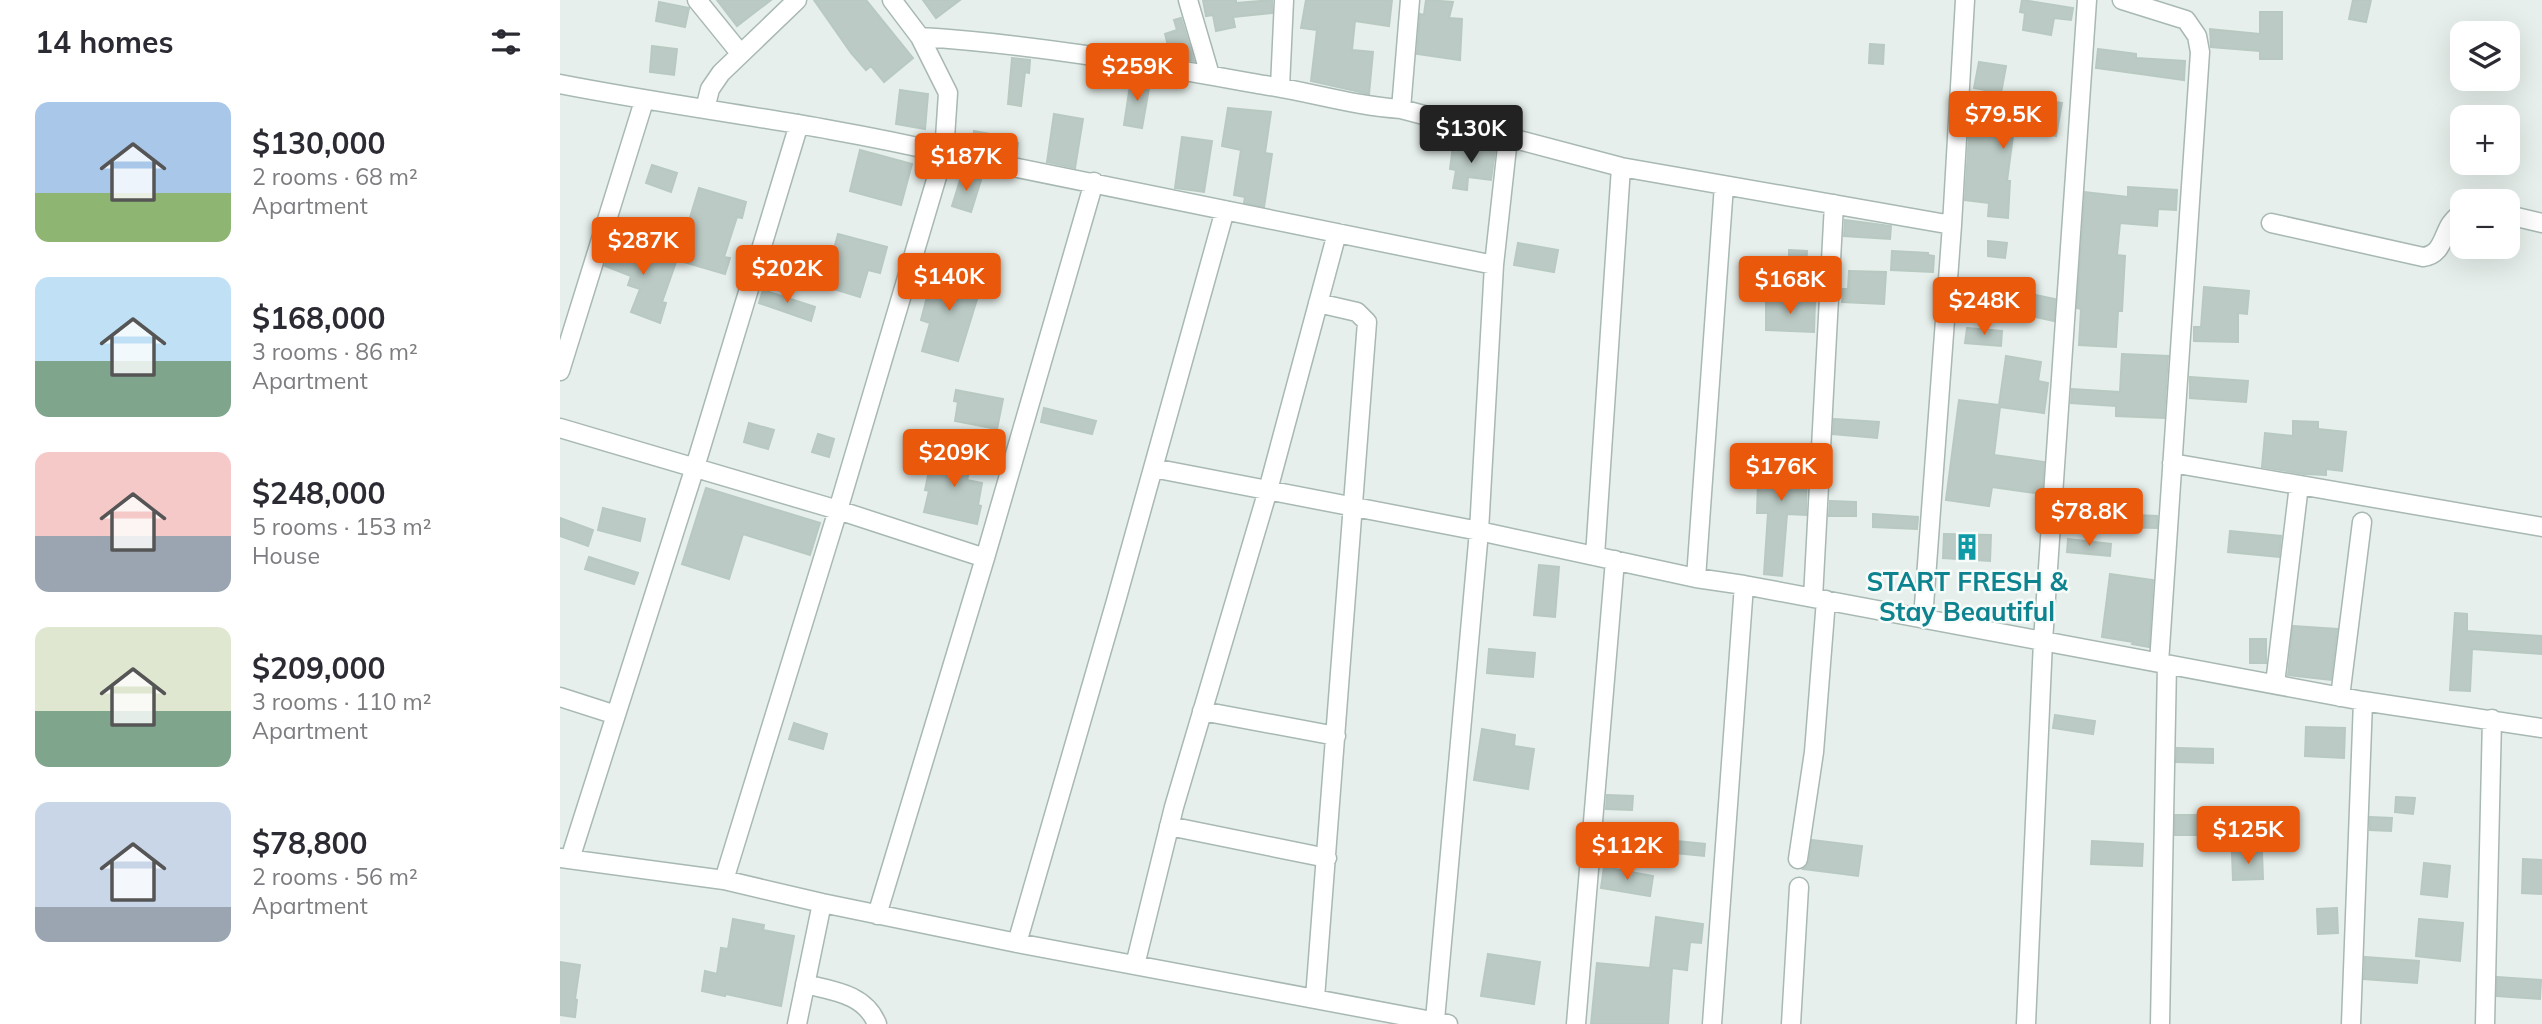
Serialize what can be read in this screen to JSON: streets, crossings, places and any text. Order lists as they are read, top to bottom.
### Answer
{
  "places": {
    "building": ["START FRESH & Stay Beautiful"]
  },
  "page": {
    "heading": "14 homes",
    "map_buttons": ["+", "−"],
    "price": [
      "$259K",
      "$79.5K",
      "$130K",
      "$187K",
      "$287K",
      "$202K",
      "$140K",
      "$168K",
      "$248K",
      "$209K",
      "$176K",
      "$78.8K",
      "$125K",
      "$112K"
    ],
    "list": [
      {
        "name": "$130,000",
        "note": "2 rooms · 68 m² · Apartment"
      },
      {
        "name": "$168,000",
        "note": "3 rooms · 86 m² · Apartment"
      },
      {
        "name": "$248,000",
        "note": "5 rooms · 153 m² · House"
      },
      {
        "name": "$209,000",
        "note": "3 rooms · 110 m² · Apartment"
      },
      {
        "name": "$78,800",
        "note": "2 rooms · 56 m² · Apartment"
      }
    ]
  }
}
